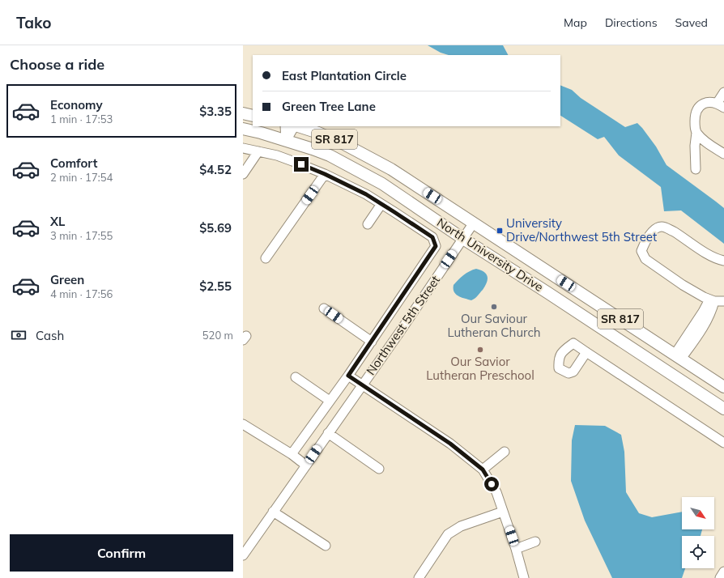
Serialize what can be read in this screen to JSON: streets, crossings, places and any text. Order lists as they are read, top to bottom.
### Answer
{
  "streets": {
    "main road": ["SR 817", "North University Drive"],
    "street": ["Northwest 5th Street"]
  },
  "crossings": [
    ["North University Drive", "Northwest 5th Street"]
  ],
  "places": {
    "transit": ["University Drive/Northwest 5th Street"],
    "other": ["Our Saviour Lutheran Church", "Our Savior Lutheran Preschool"]
  },
  "north": "bottom right",
  "page": {
    "header": "Tako",
    "nav": ["Map", "Directions", "Saved"],
    "heading": "Choose a ride",
    "banner": ["East Plantation Circle", "Green Tree Lane"],
    "list": [
      {
        "name": "Economy",
        "note": "1 min · 17:53",
        "value": "$3.35"
      },
      {
        "name": "Comfort",
        "note": "2 min · 17:54",
        "value": "$4.52"
      },
      {
        "name": "XL",
        "note": "3 min · 17:55",
        "value": "$5.69"
      },
      {
        "name": "Green",
        "note": "4 min · 17:56",
        "value": "$2.55"
      }
    ],
    "pay": ["Cash", "520 m"],
    "buttons": "Confirm"
  }
}
